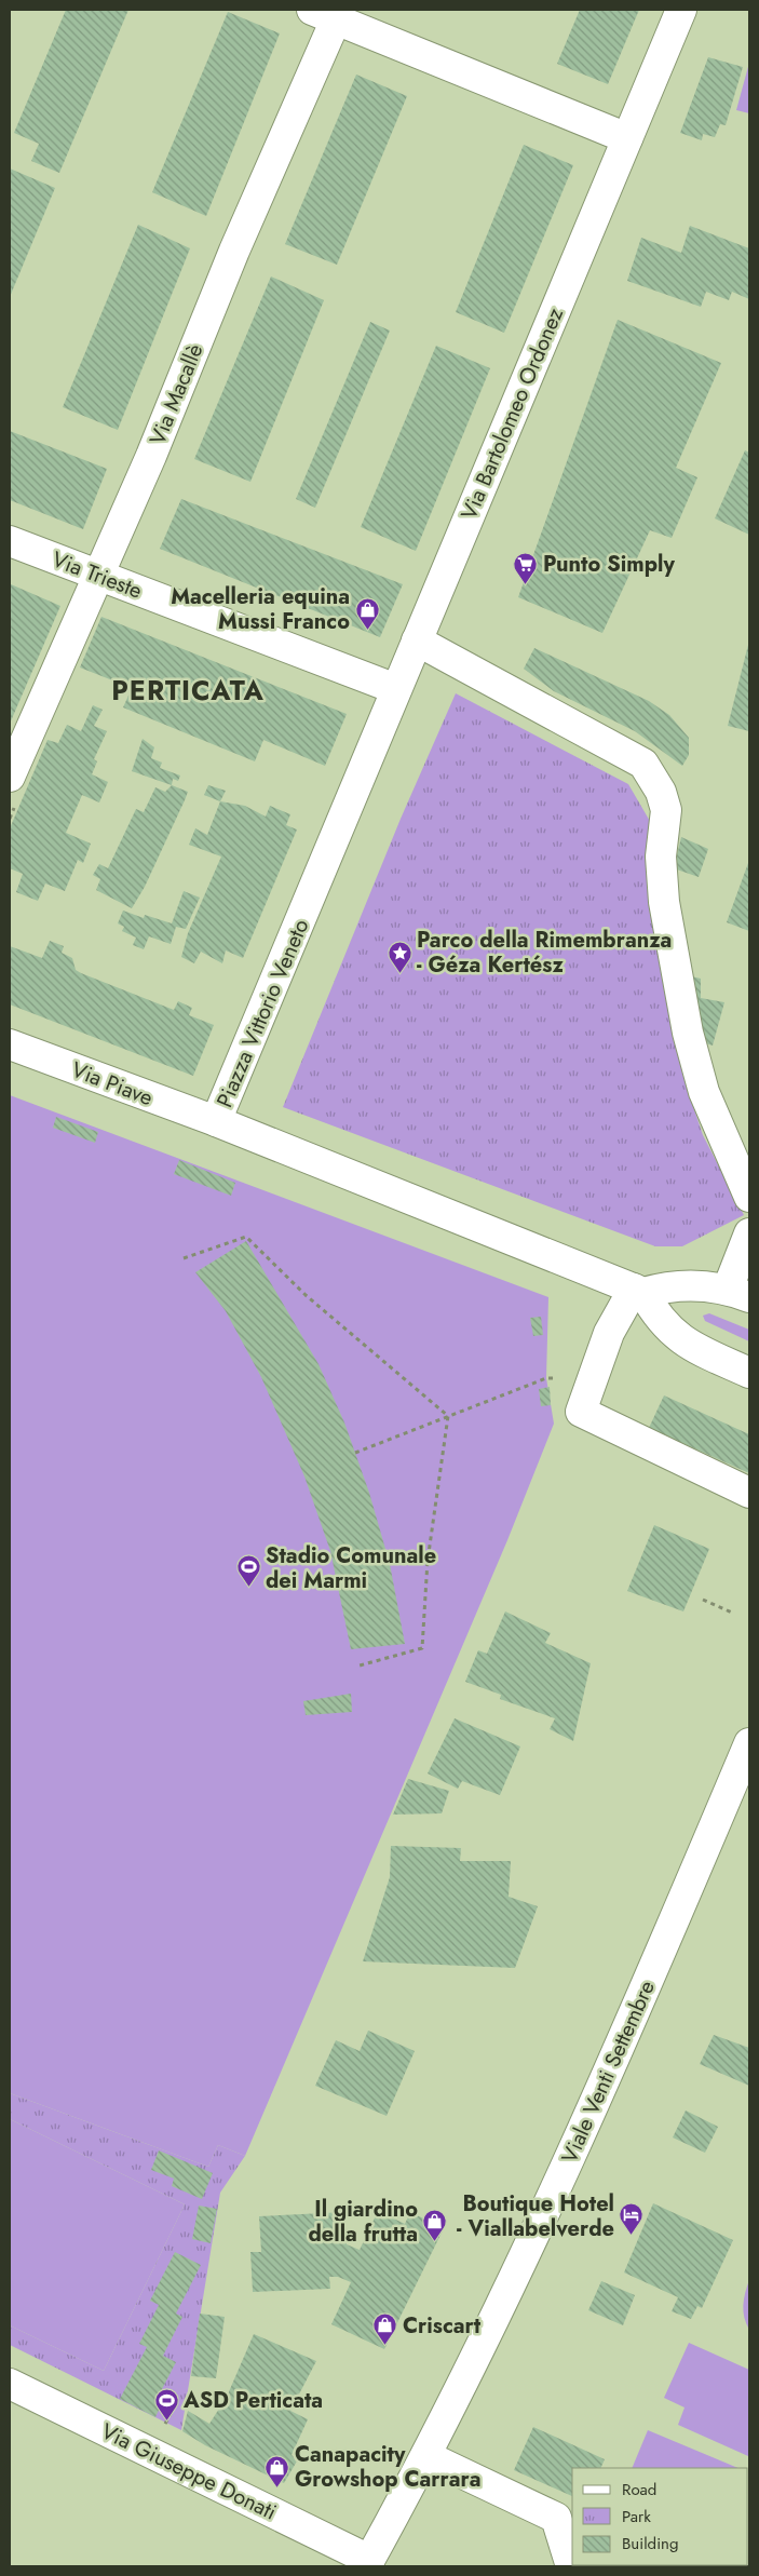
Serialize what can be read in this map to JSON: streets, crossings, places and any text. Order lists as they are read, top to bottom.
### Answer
{
  "streets": {
    "street": [
      "Via Macallè",
      "Via Bartolomeo Ordonez",
      "Via Trieste",
      "Piazza Vittorio Veneto",
      "Via Piave",
      "Viale Venti Settembre",
      "Via Giuseppe Donati"
    ]
  },
  "crossings": [
    ["Via Macallè", "Via Trieste"],
    ["Via Bartolomeo Ordonez", "Via Trieste"],
    ["Via Bartolomeo Ordonez", "Piazza Vittorio Veneto"],
    ["Via Trieste", "Piazza Vittorio Veneto"],
    ["Piazza Vittorio Veneto", "Via Piave"],
    ["Viale Venti Settembre", "Via Giuseppe Donati"]
  ],
  "districts": ["PERTICATA"],
  "places": {
    "supermarket": ["Punto Simply"],
    "shop": [
      "Macelleria equina Mussi Franco",
      "Il giardino della frutta",
      "Criscart",
      "Canapacity Growshop Carrara"
    ],
    "place": ["Parco della Rimembranza - Géza Kertész"],
    "sports": ["Stadio Comunale dei Marmi", "ASD Perticata"],
    "hotel": ["Boutique Hotel - Viallabelverde"]
  },
  "legend": ["Road", "Park", "Building"]
}
